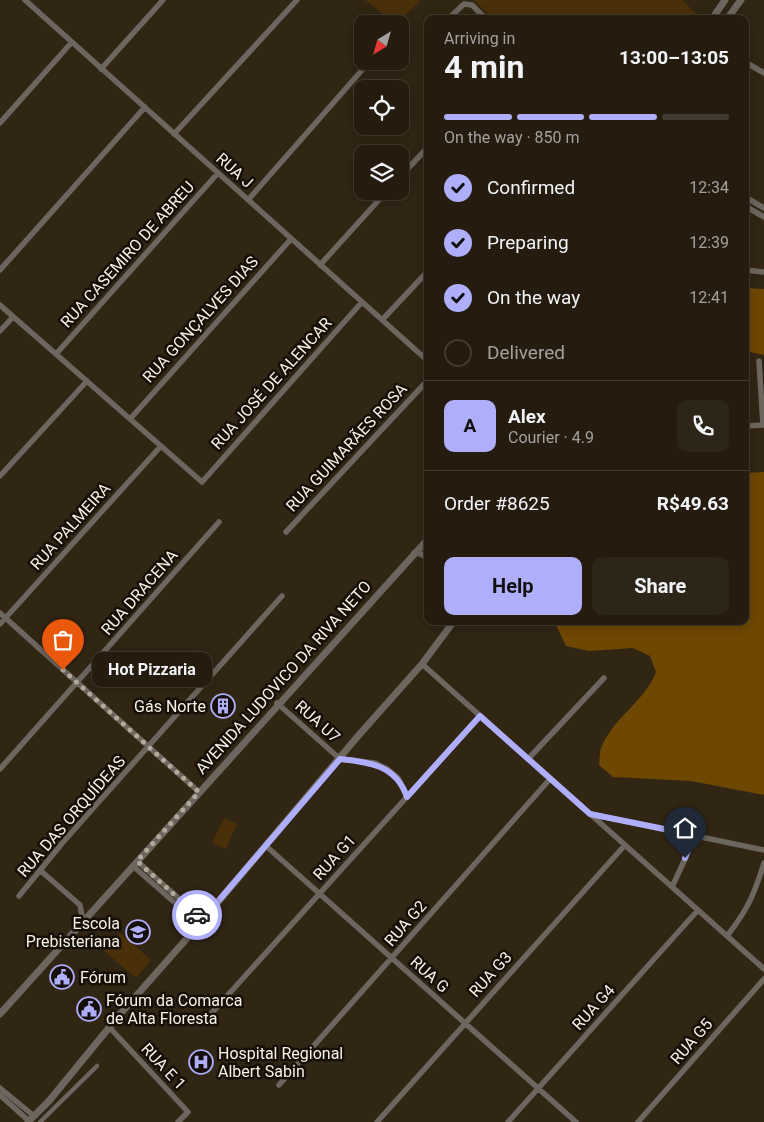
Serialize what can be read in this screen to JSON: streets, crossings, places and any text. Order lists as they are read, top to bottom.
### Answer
{
  "streets": {
    "street": [
      "RUA J",
      "RUA CASEMIRO DE ABREU",
      "RUA GONÇALVES DIAS",
      "RUA JOSÉ DE ALENCAR",
      "RUA GUIMARÃES ROSA",
      "RUA PALMEIRA",
      "RUA DRACENA",
      "AVENIDA LUDOVICO DA RIVA NETO",
      "RUA U7",
      "RUA DAS ORQUÍDEAS",
      "RUA G1",
      "RUA G2",
      "RUA G",
      "RUA G3",
      "RUA G4",
      "RUA G5",
      "RUA E 1"
    ]
  },
  "crossings": [
    ["RUA J", "RUA CASEMIRO DE ABREU"],
    ["RUA J", "RUA GONÇALVES DIAS"],
    ["RUA J", "RUA JOSÉ DE ALENCAR"],
    ["RUA JOSÉ DE ALENCAR", "RUA PALMEIRA"],
    ["AVENIDA LUDOVICO DA RIVA NETO", "RUA U7"],
    ["RUA G1", "RUA G"],
    ["RUA G2", "RUA G"],
    ["RUA G", "RUA G3"],
    ["RUA G", "RUA G4"]
  ],
  "places": {
    "other": ["Hot Pizzaria"],
    "building": ["Gás Norte"],
    "school or university": ["Escola Prebisteriana"],
    "public building": ["Fórum", "Fórum da Comarca de Alta Floresta"],
    "hospital": ["Hospital Regional Albert Sabin"]
  },
  "north": "bottom left",
  "page": {
    "heading": ["4 min", "Arriving in", "13:00–13:05"],
    "panel": [
      "Alex",
      "Courier · 4.9",
      "Order #8625",
      "R$49.63"
    ],
    "bar": "On the way · 850 m",
    "list": [
      ["Confirmed", "12:34"],
      ["Preparing", "12:39"],
      ["On the way", "12:41"],
      "Delivered"
    ],
    "round": "A",
    "buttons": ["Help", "Share"],
    "bubble": "Hot Pizzaria"
  }
}
